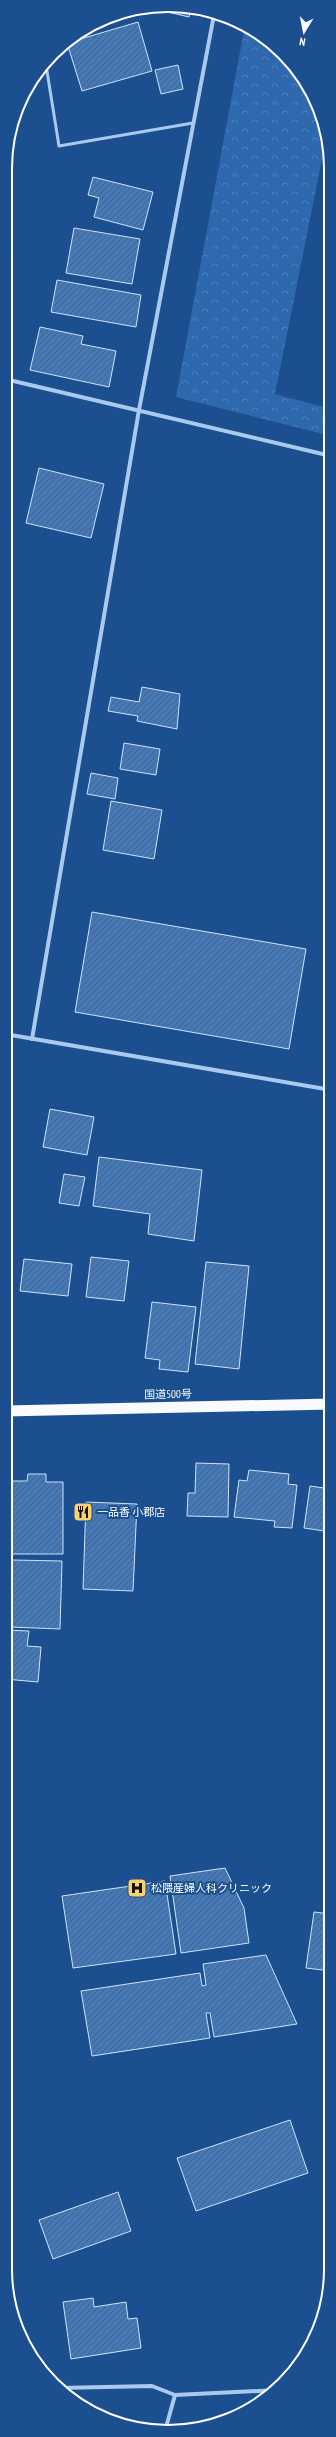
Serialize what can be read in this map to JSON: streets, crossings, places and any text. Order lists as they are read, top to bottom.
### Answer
{
  "streets": {
    "highway": ["国道500号"]
  },
  "places": {
    "restaurant": ["一品香 小郡店"],
    "hospital": ["松隈産婦人科クリニック"]
  },
  "north": "bottom"
}
